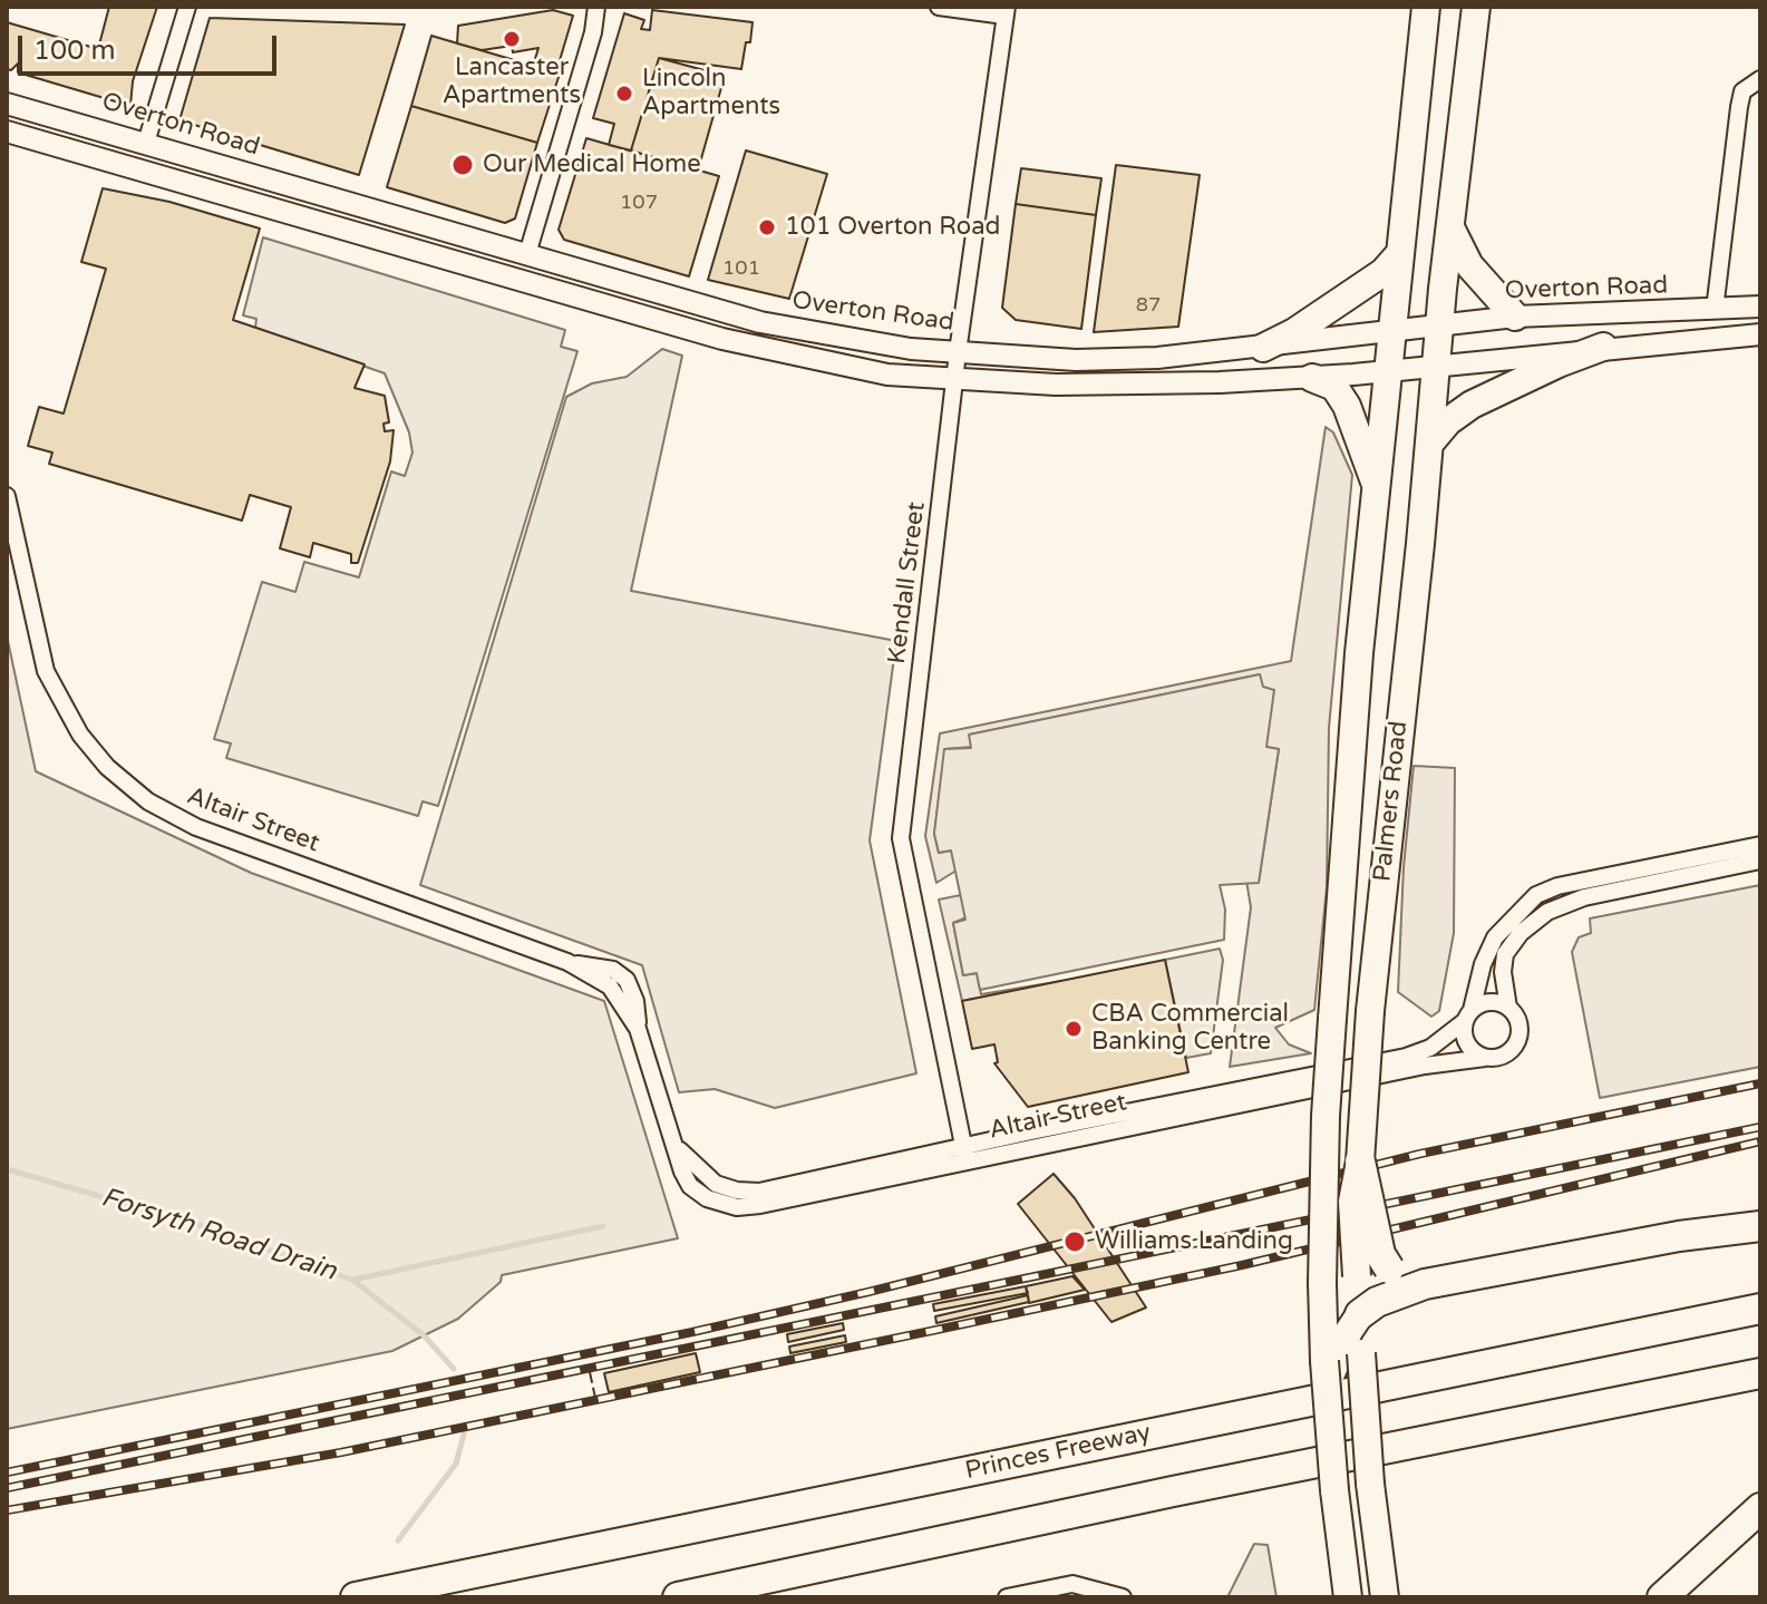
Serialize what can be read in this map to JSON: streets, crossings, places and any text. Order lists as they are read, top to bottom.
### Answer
{
  "streets": {
    "highway": ["Palmers Road", "Princes Freeway"],
    "street": ["Overton Road", "Kendall Street", "Altair Street"]
  },
  "crossings": [
    ["Overton Road", "Kendall Street"],
    ["Overton Road", "Palmers Road"],
    ["Kendall Street", "Altair Street"]
  ],
  "water": ["Forsyth Road Drain"],
  "places": [
    "Lancaster Apartments",
    "Lincoln Apartments",
    "Our Medical Home",
    "101 Overton Road",
    "CBA Commercial Banking Centre",
    "Williams Landing"
  ],
  "house_numbers": ["107", "101", "87"],
  "scale_bar": "100 m"
}
